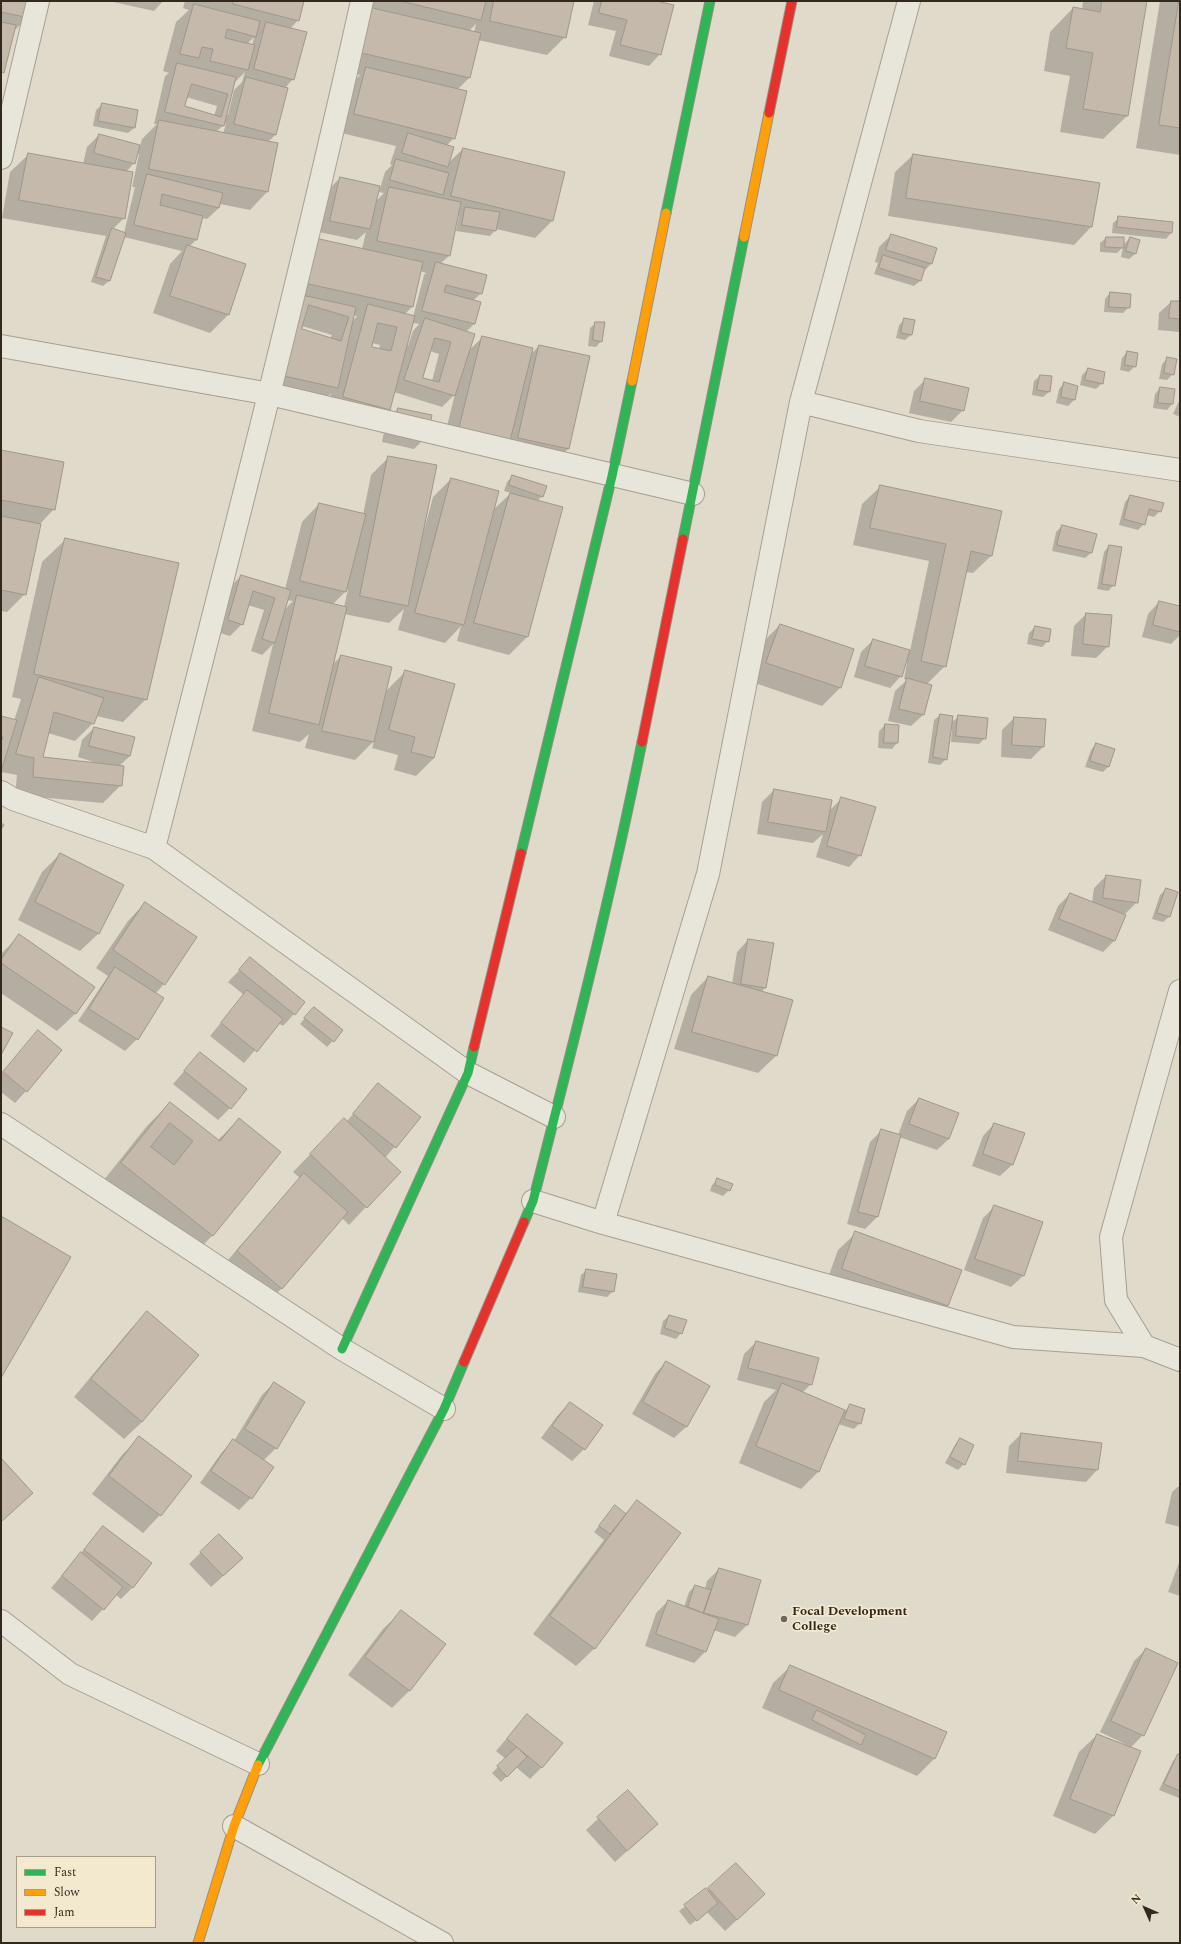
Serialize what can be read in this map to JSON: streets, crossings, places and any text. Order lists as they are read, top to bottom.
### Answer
{
  "places": ["Focal Development College"],
  "legend": ["Fast", "Slow", "Jam"],
  "north": "top left"
}
